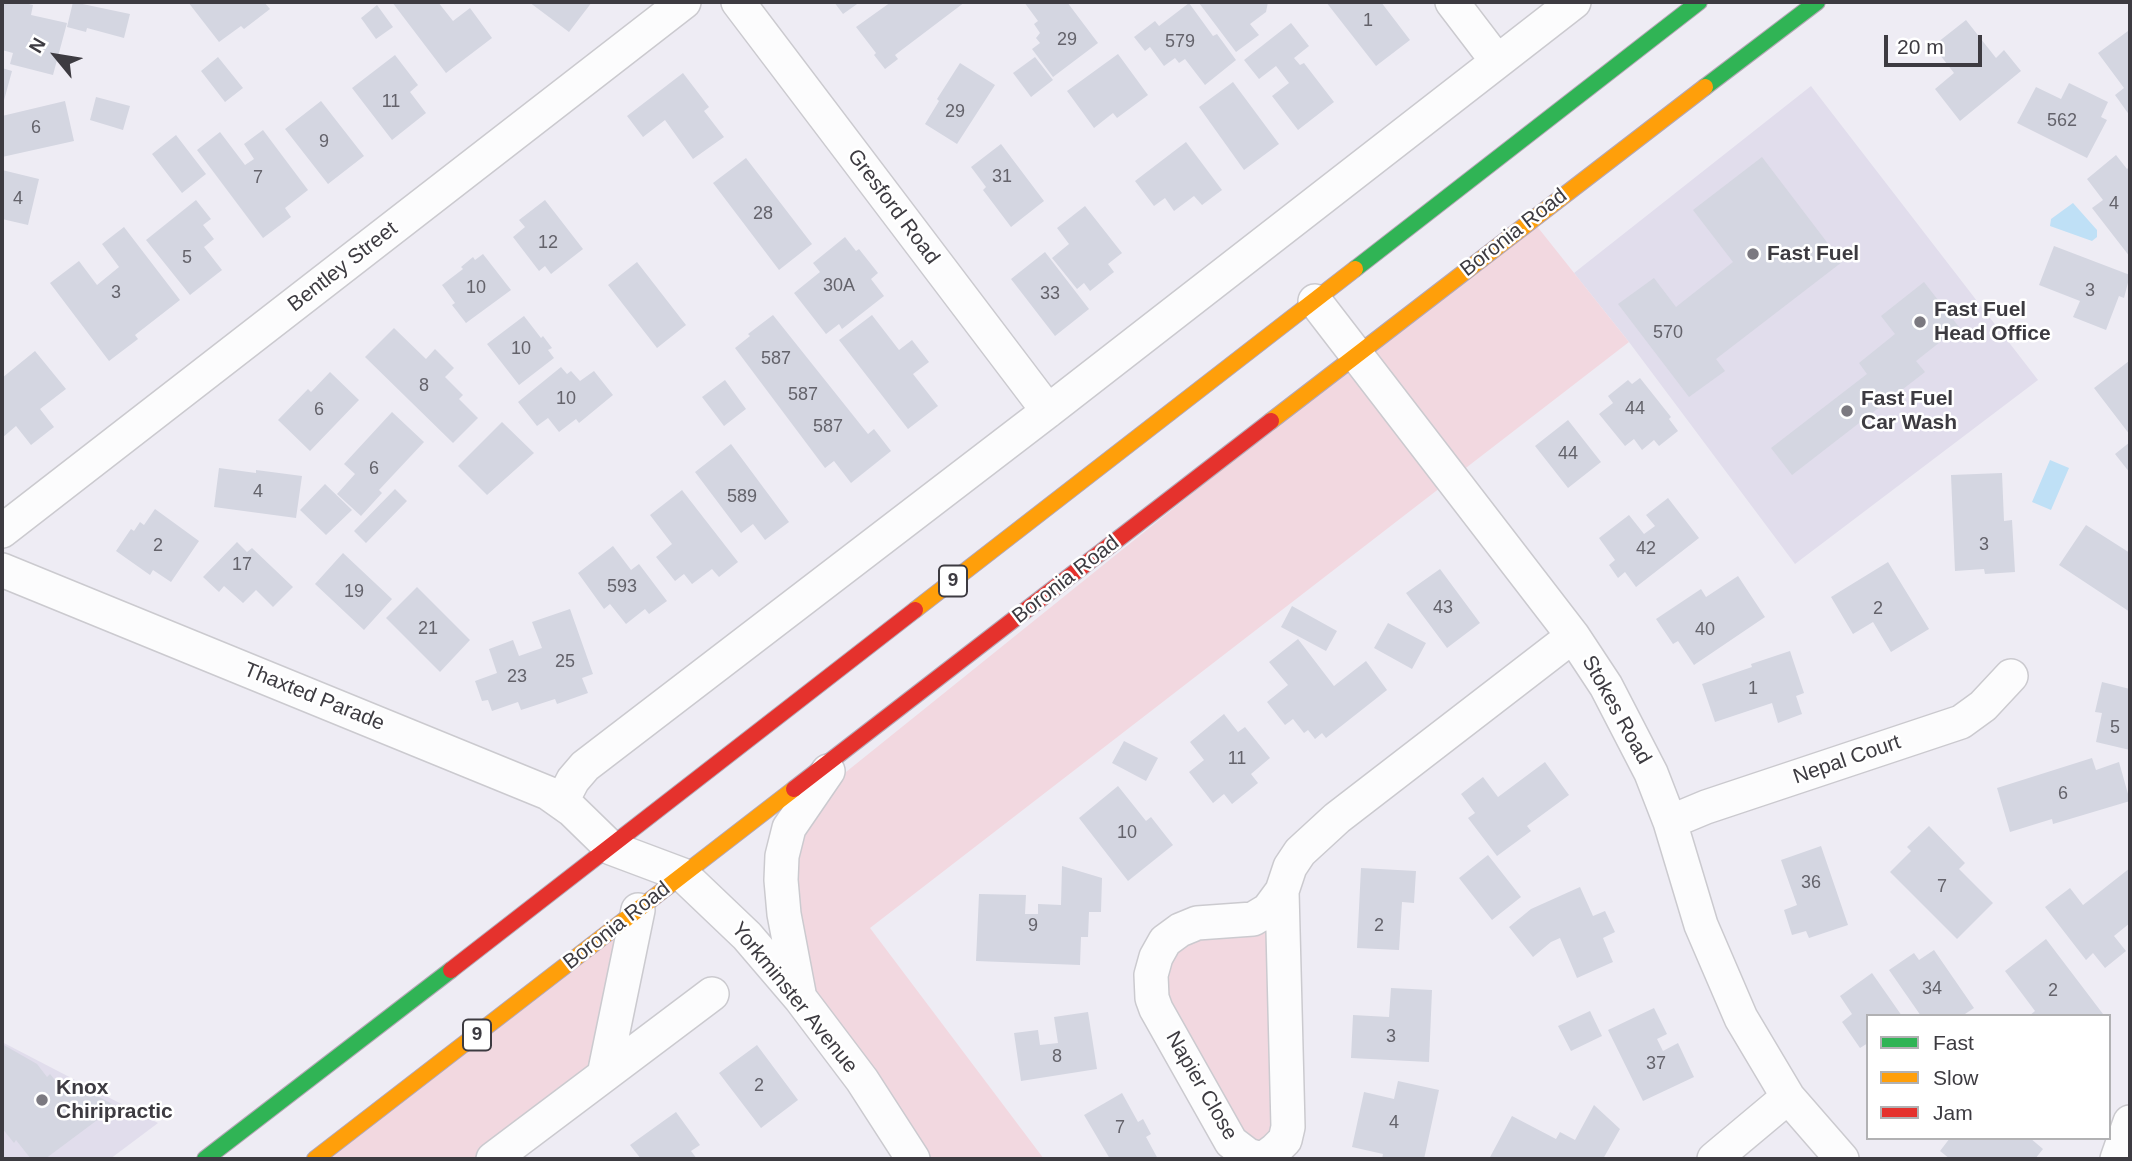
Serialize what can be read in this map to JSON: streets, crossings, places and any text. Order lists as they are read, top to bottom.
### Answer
{
  "streets": {
    "main road": ["Boronia Road", "9"],
    "street": [
      "Gresford Road",
      "Bentley Street",
      "Thaxted Parade",
      "Stokes Road",
      "Nepal Court",
      "Yorkminster Avenue",
      "Napier Close"
    ]
  },
  "crossings": [
    ["Boronia Road", "Stokes Road"],
    ["Boronia Road", "Yorkminster Avenue"],
    ["9", "Thaxted Parade"],
    ["9", "Stokes Road"],
    ["9", "Yorkminster Avenue"],
    ["Thaxted Parade", "Yorkminster Avenue"],
    ["Stokes Road", "Nepal Court"],
    ["Stokes Road", "Napier Close"]
  ],
  "places": [
    "Fast Fuel",
    "Fast Fuel Head Office",
    "Fast Fuel Car Wash",
    "Knox Chiripractic"
  ],
  "house_numbers": [
    "1",
    "29",
    "579",
    "11",
    "29",
    "562",
    "6",
    "9",
    "31",
    "7",
    "4",
    "4",
    "28",
    "12",
    "5",
    "30A",
    "10",
    "3",
    "3",
    "33",
    "570",
    "10",
    "587",
    "8",
    "587",
    "10",
    "44",
    "6",
    "587",
    "44",
    "6",
    "4",
    "589",
    "3",
    "2",
    "42",
    "17",
    "593",
    "19",
    "43",
    "2",
    "21",
    "40",
    "25",
    "23",
    "1",
    "5",
    "11",
    "6",
    "10",
    "36",
    "7",
    "9",
    "2",
    "34",
    "2",
    "3",
    "8",
    "37",
    "2",
    "4",
    "7"
  ],
  "legend": ["Fast", "Slow", "Jam"],
  "scale_bar": "20 m",
  "north": "top left"
}
